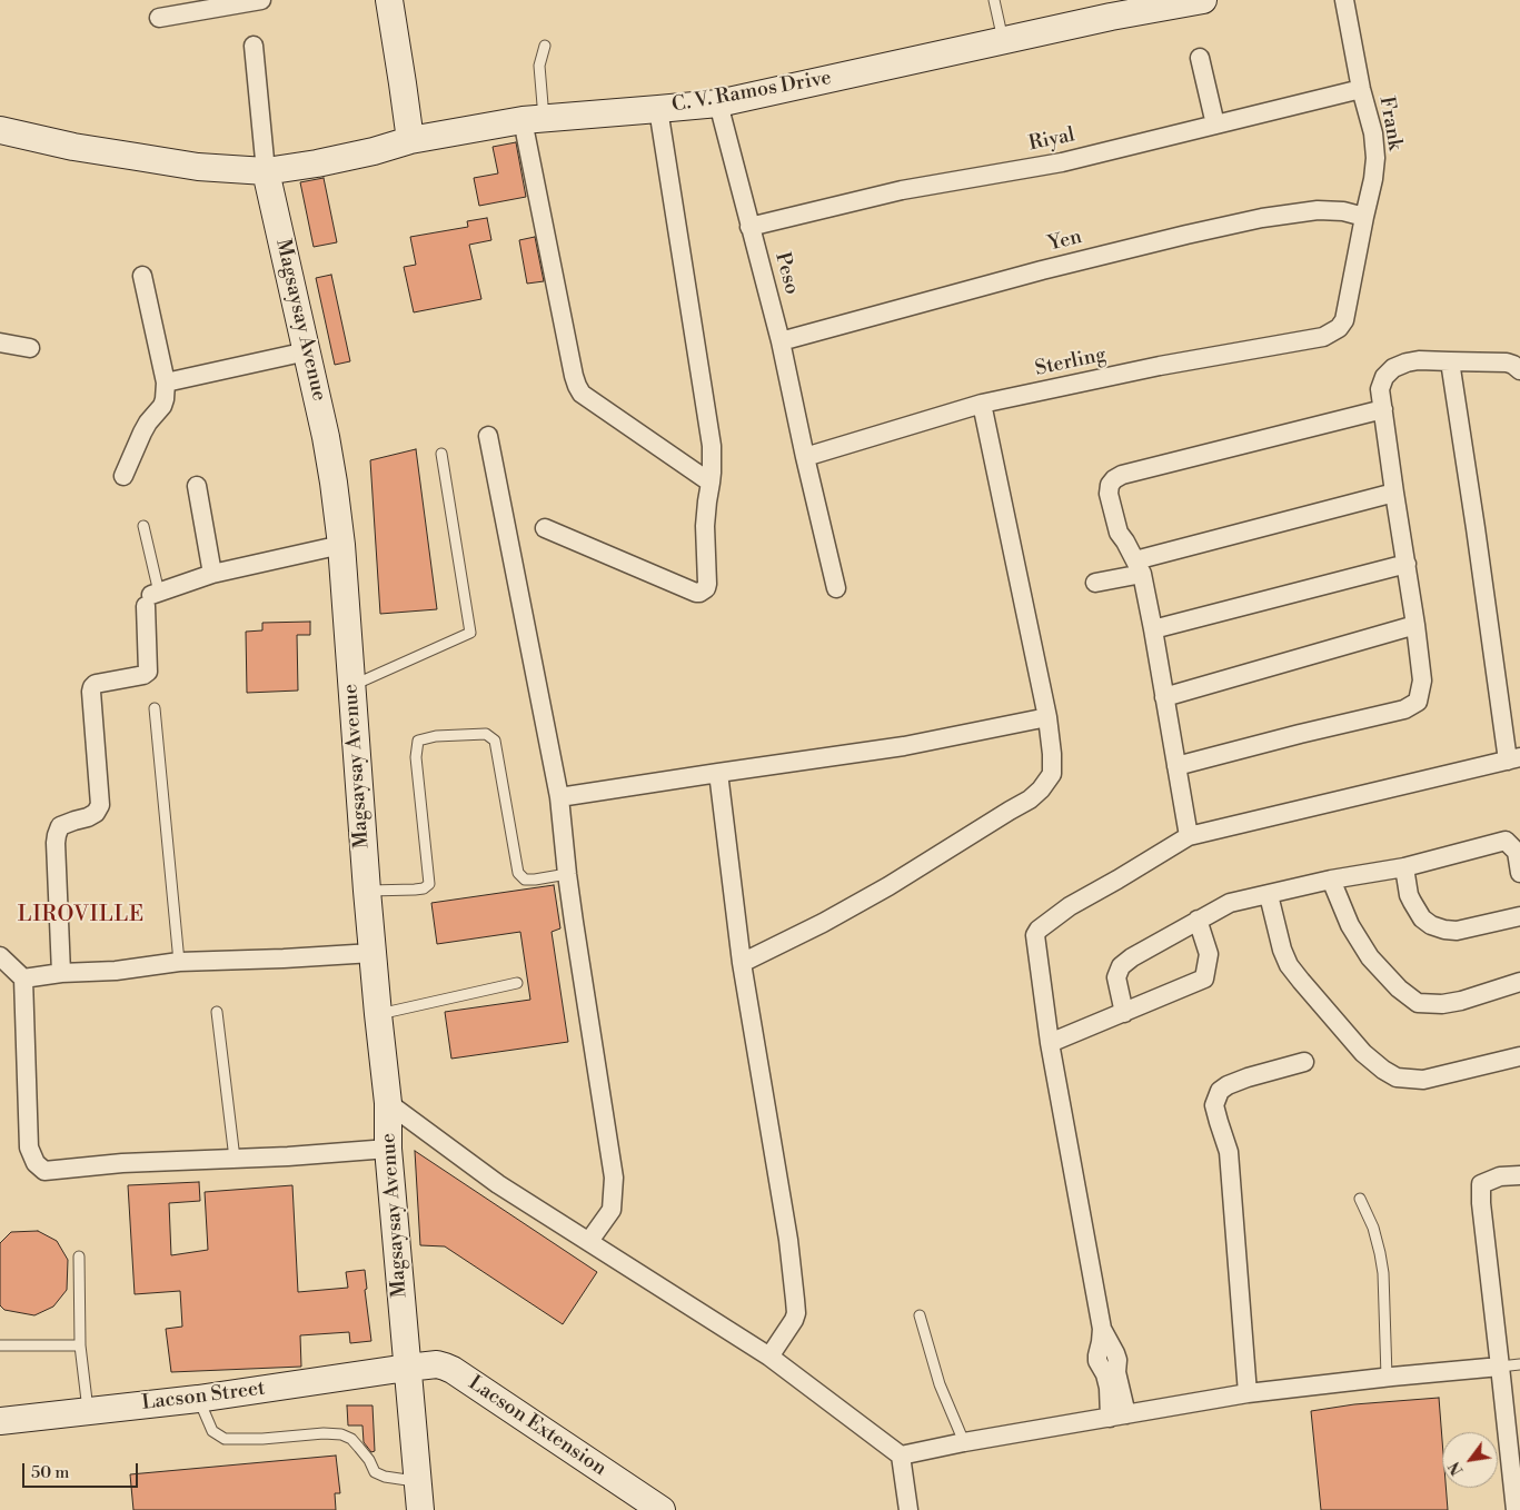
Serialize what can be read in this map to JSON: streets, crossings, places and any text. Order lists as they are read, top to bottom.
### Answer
{
  "streets": {
    "street": [
      "C. V. Ramos Drive",
      "Frank",
      "Riyal",
      "Yen",
      "Peso",
      "Magsaysay Avenue",
      "Sterling",
      "Lacson Street",
      "Lacson Extension"
    ]
  },
  "crossings": [
    ["C. V. Ramos Drive", "Peso"],
    ["C. V. Ramos Drive", "Magsaysay Avenue"],
    ["Frank", "Riyal"],
    ["Frank", "Yen"],
    ["Frank", "Sterling"],
    ["Riyal", "Peso"],
    ["Yen", "Peso"],
    ["Peso", "Sterling"],
    ["Magsaysay Avenue", "Lacson Street"],
    ["Magsaysay Avenue", "Lacson Extension"],
    ["Lacson Street", "Lacson Extension"]
  ],
  "districts": ["LIROVILLE"],
  "scale_bar": "50 m",
  "north": "bottom left"
}
